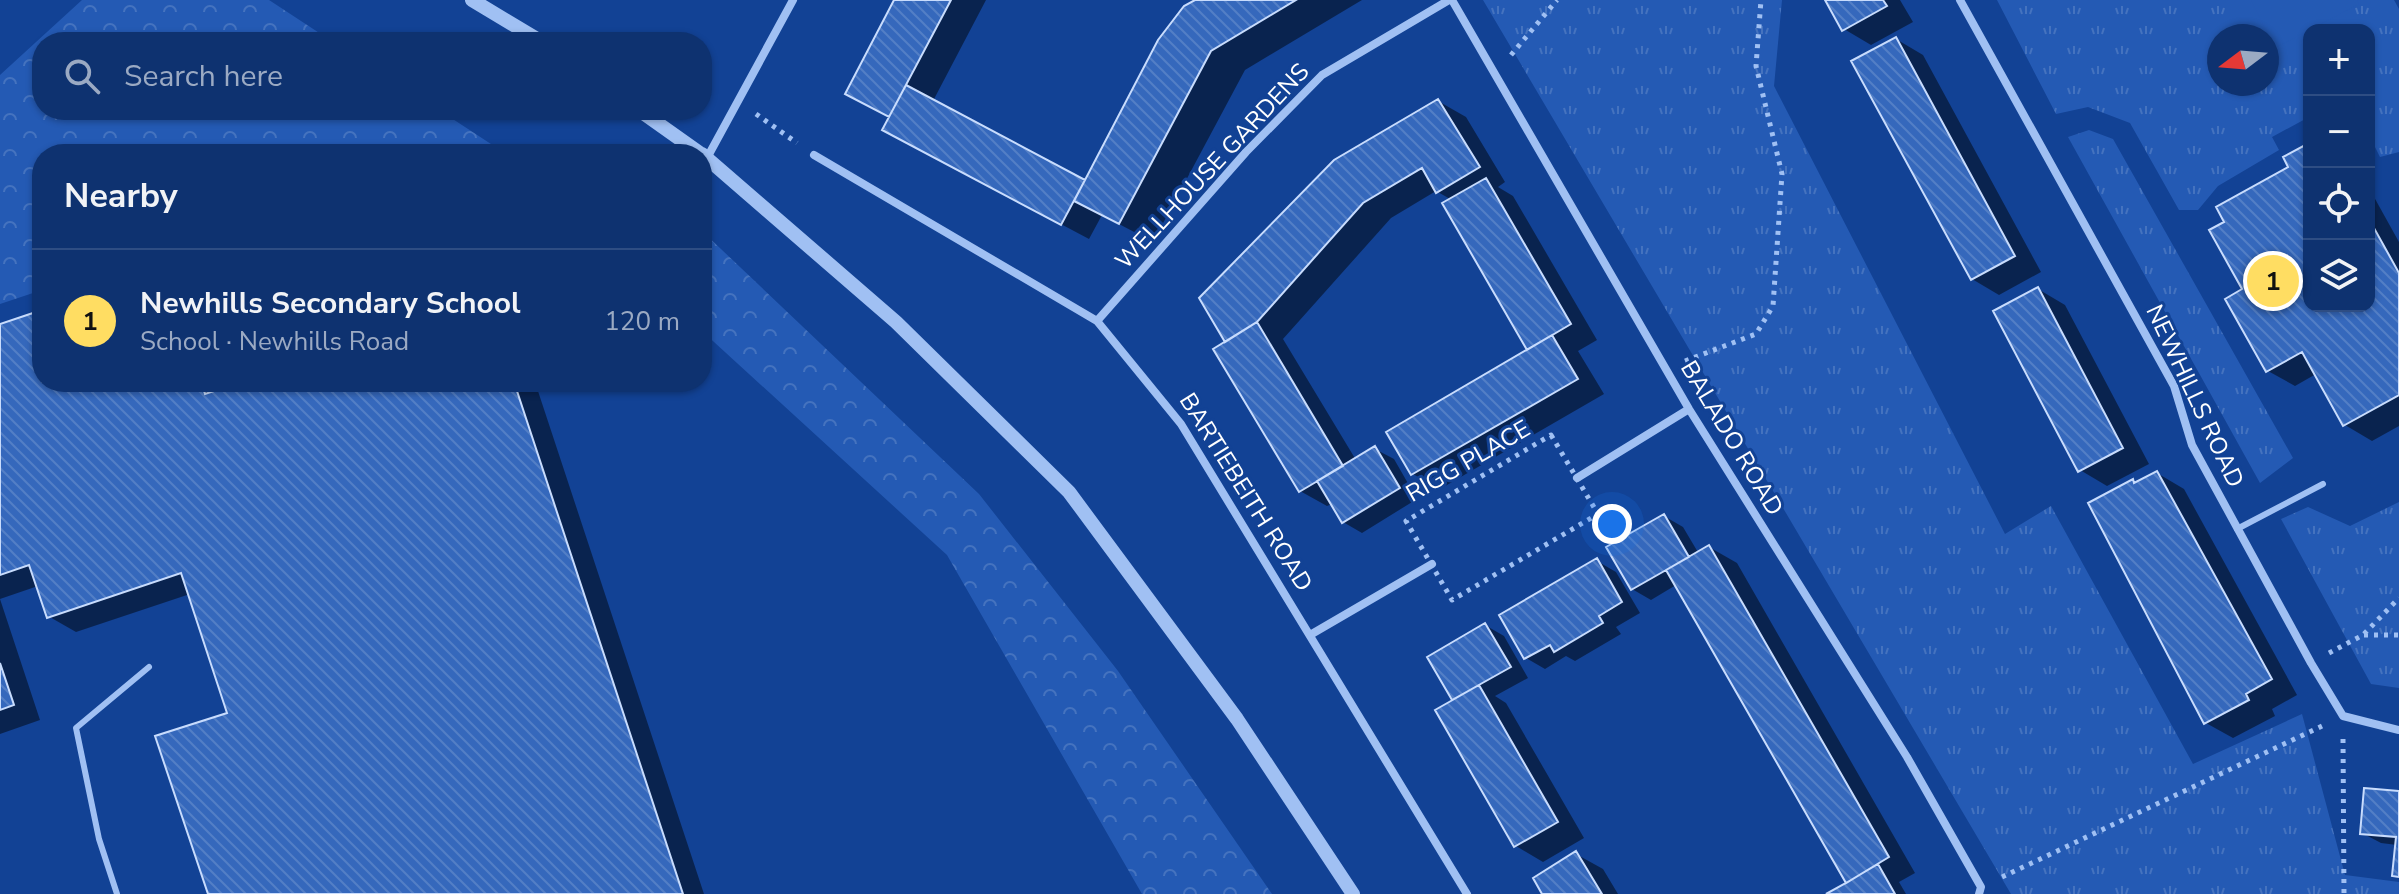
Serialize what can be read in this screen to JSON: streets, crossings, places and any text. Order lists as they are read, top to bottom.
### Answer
{
  "streets": {
    "street": [
      "WELLHOUSE GARDENS",
      "NEWHILLS ROAD",
      "BALADO ROAD",
      "BARTIEBEITH ROAD"
    ],
    "path": ["RIGG PLACE"]
  },
  "crossings": [
    ["WELLHOUSE GARDENS", "BALADO ROAD"],
    ["WELLHOUSE GARDENS", "BARTIEBEITH ROAD"]
  ],
  "north": "left",
  "page": {
    "map_buttons": ["+", "−"],
    "search": "Search here",
    "heading": "Nearby",
    "list": [
      {
        "mark": "1",
        "name": "Newhills Secondary School",
        "note": "School · Newhills Road",
        "value": "120 m"
      }
    ],
    "pins": "1"
  }
}
